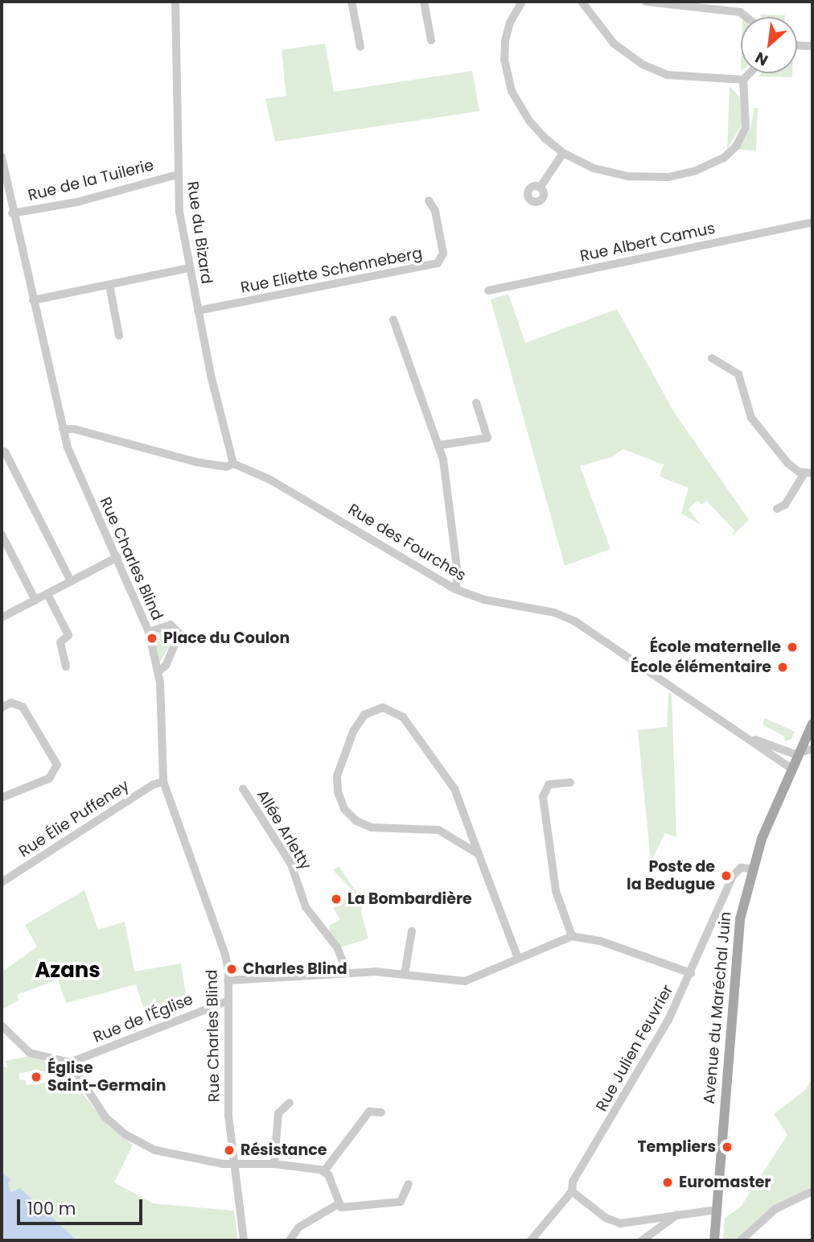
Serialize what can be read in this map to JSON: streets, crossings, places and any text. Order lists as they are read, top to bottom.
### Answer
{
  "streets": {
    "main road": ["Avenue du Maréchal Juin"],
    "street": [
      "Rue de la Tuilerie",
      "Rue du Bizard",
      "Rue Albert Camus",
      "Rue Eliette Schenneberg",
      "Rue des Fourches",
      "Rue Charles Blind",
      "Rue Élie Puffeney",
      "Allée Arletty",
      "Rue de l'Église",
      "Rue Julien Feuvrier"
    ]
  },
  "crossings": [
    ["Rue de la Tuilerie", "Rue du Bizard"],
    ["Rue de la Tuilerie", "Rue Charles Blind"],
    ["Rue du Bizard", "Rue Eliette Schenneberg"],
    ["Rue du Bizard", "Rue des Fourches"],
    ["Rue des Fourches", "Rue Charles Blind"],
    ["Rue des Fourches", "Avenue du Maréchal Juin"],
    ["Rue Charles Blind", "Rue Élie Puffeney"],
    ["Rue Charles Blind", "Rue de l'Église"],
    ["Avenue du Maréchal Juin", "Rue Julien Feuvrier"]
  ],
  "districts": ["Azans"],
  "places": [
    "Place du Coulon",
    "École maternelle",
    "École élémentaire",
    "Poste de la Bedugue",
    "La Bombardière",
    "Charles Blind",
    "Église Saint-Germain",
    "Templiers",
    "Résistance",
    "Euromaster"
  ],
  "scale_bar": "100 m",
  "north": "bottom left"
}
